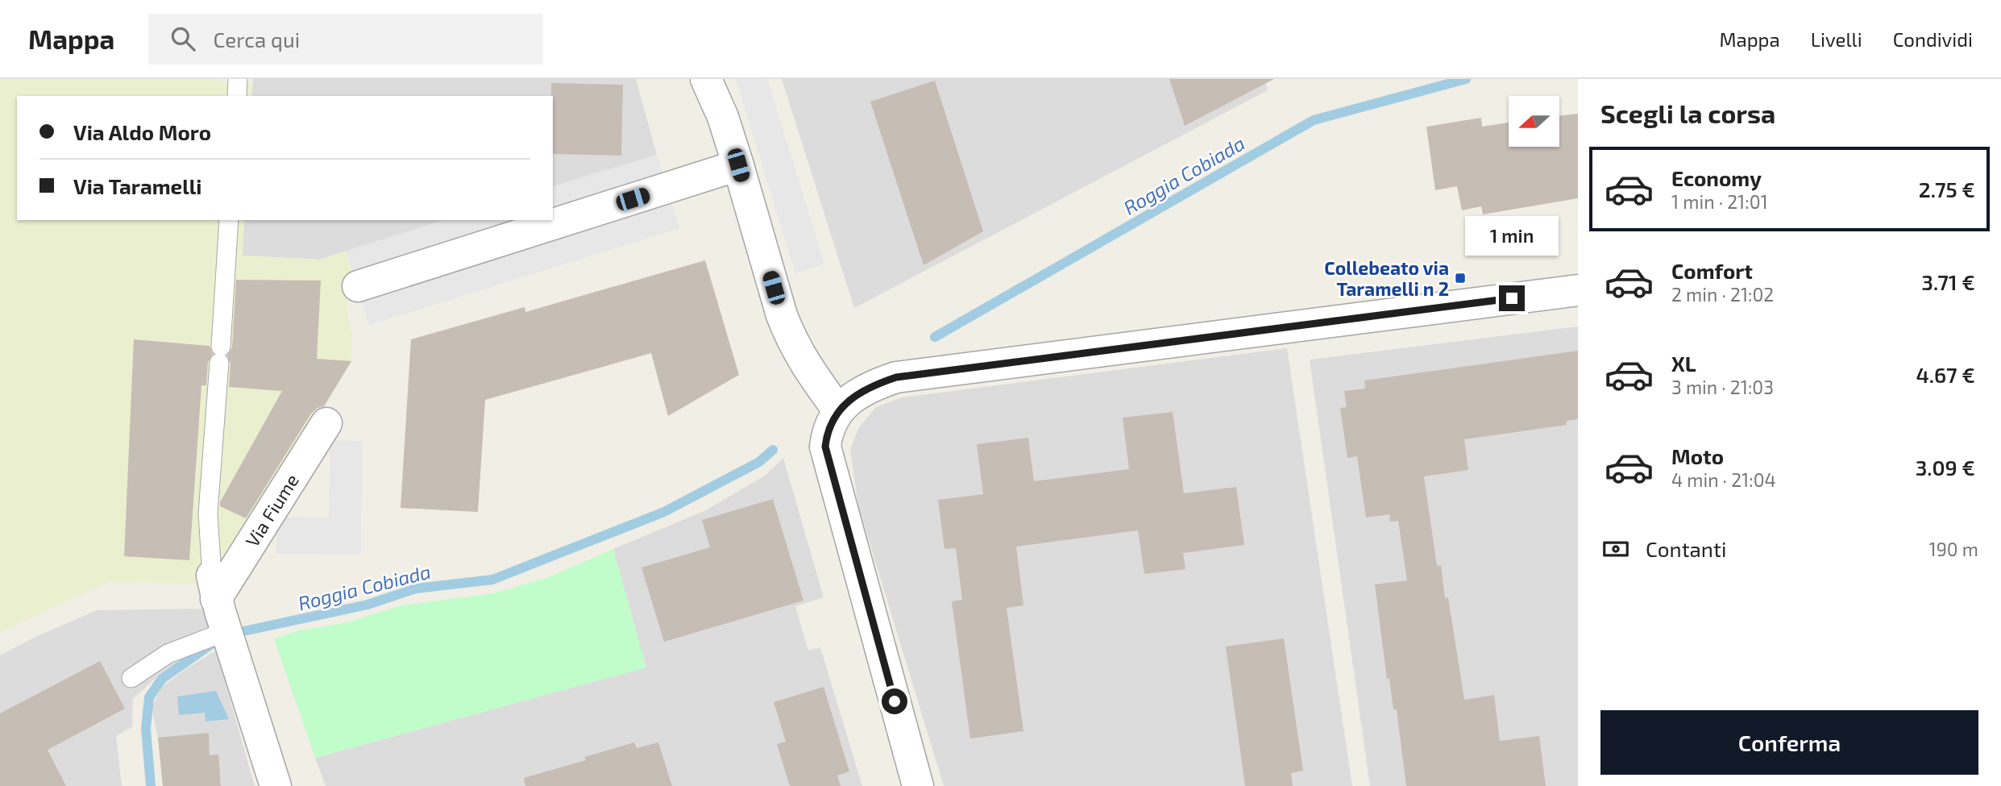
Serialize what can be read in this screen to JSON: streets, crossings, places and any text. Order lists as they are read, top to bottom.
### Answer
{
  "streets": {
    "street": ["Via Fiume"]
  },
  "water": ["Roggia Cobiada"],
  "places": {
    "transit": ["Collebeato via Taramelli n 2"]
  },
  "north": "left",
  "page": {
    "header": "Mappa",
    "search": "Cerca qui",
    "nav": ["Mappa", "Livelli", "Condividi"],
    "heading": "Scegli la corsa",
    "banner": ["Via Aldo Moro", "Via Taramelli"],
    "list": [
      {
        "name": "Economy",
        "note": "1 min · 21:01",
        "value": "2.75 €"
      },
      {
        "name": "Comfort",
        "note": "2 min · 21:02",
        "value": "3.71 €"
      },
      {
        "name": "XL",
        "note": "3 min · 21:03",
        "value": "4.67 €"
      },
      {
        "name": "Moto",
        "note": "4 min · 21:04",
        "value": "3.09 €"
      }
    ],
    "bubble": "1 min",
    "pay": ["Contanti", "190 m"],
    "buttons": "Conferma"
  }
}
